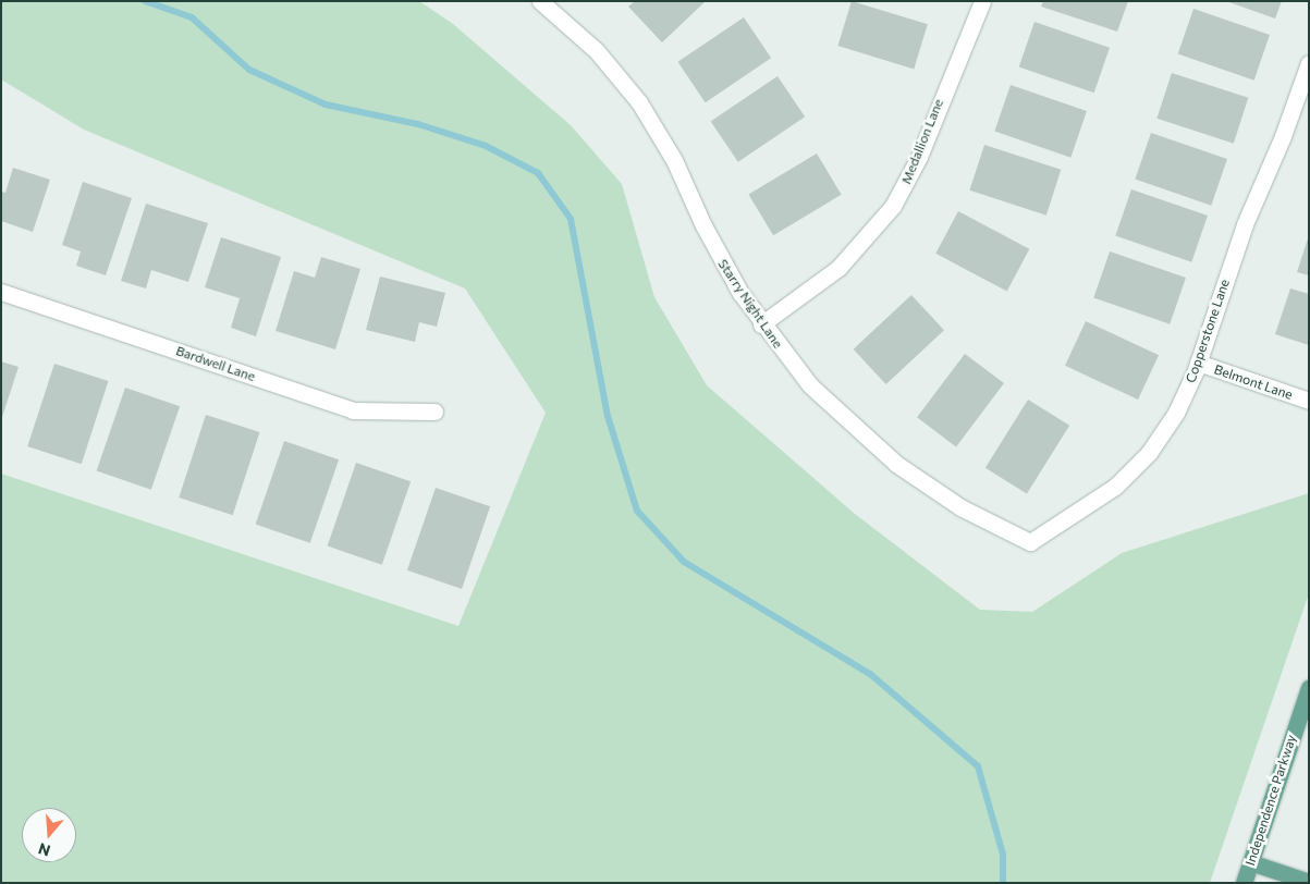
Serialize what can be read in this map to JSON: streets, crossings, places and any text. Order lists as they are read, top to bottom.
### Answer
{
  "streets": {
    "main road": ["Independence Parkway"],
    "street": [
      "Medallion Lane",
      "Starry Night Lane",
      "Copperstone Lane",
      "Bardwell Lane",
      "Belmont Lane"
    ]
  },
  "crossings": [
    ["Medallion Lane", "Starry Night Lane"],
    ["Starry Night Lane", "Copperstone Lane"],
    ["Copperstone Lane", "Belmont Lane"]
  ],
  "north": "bottom"
}
